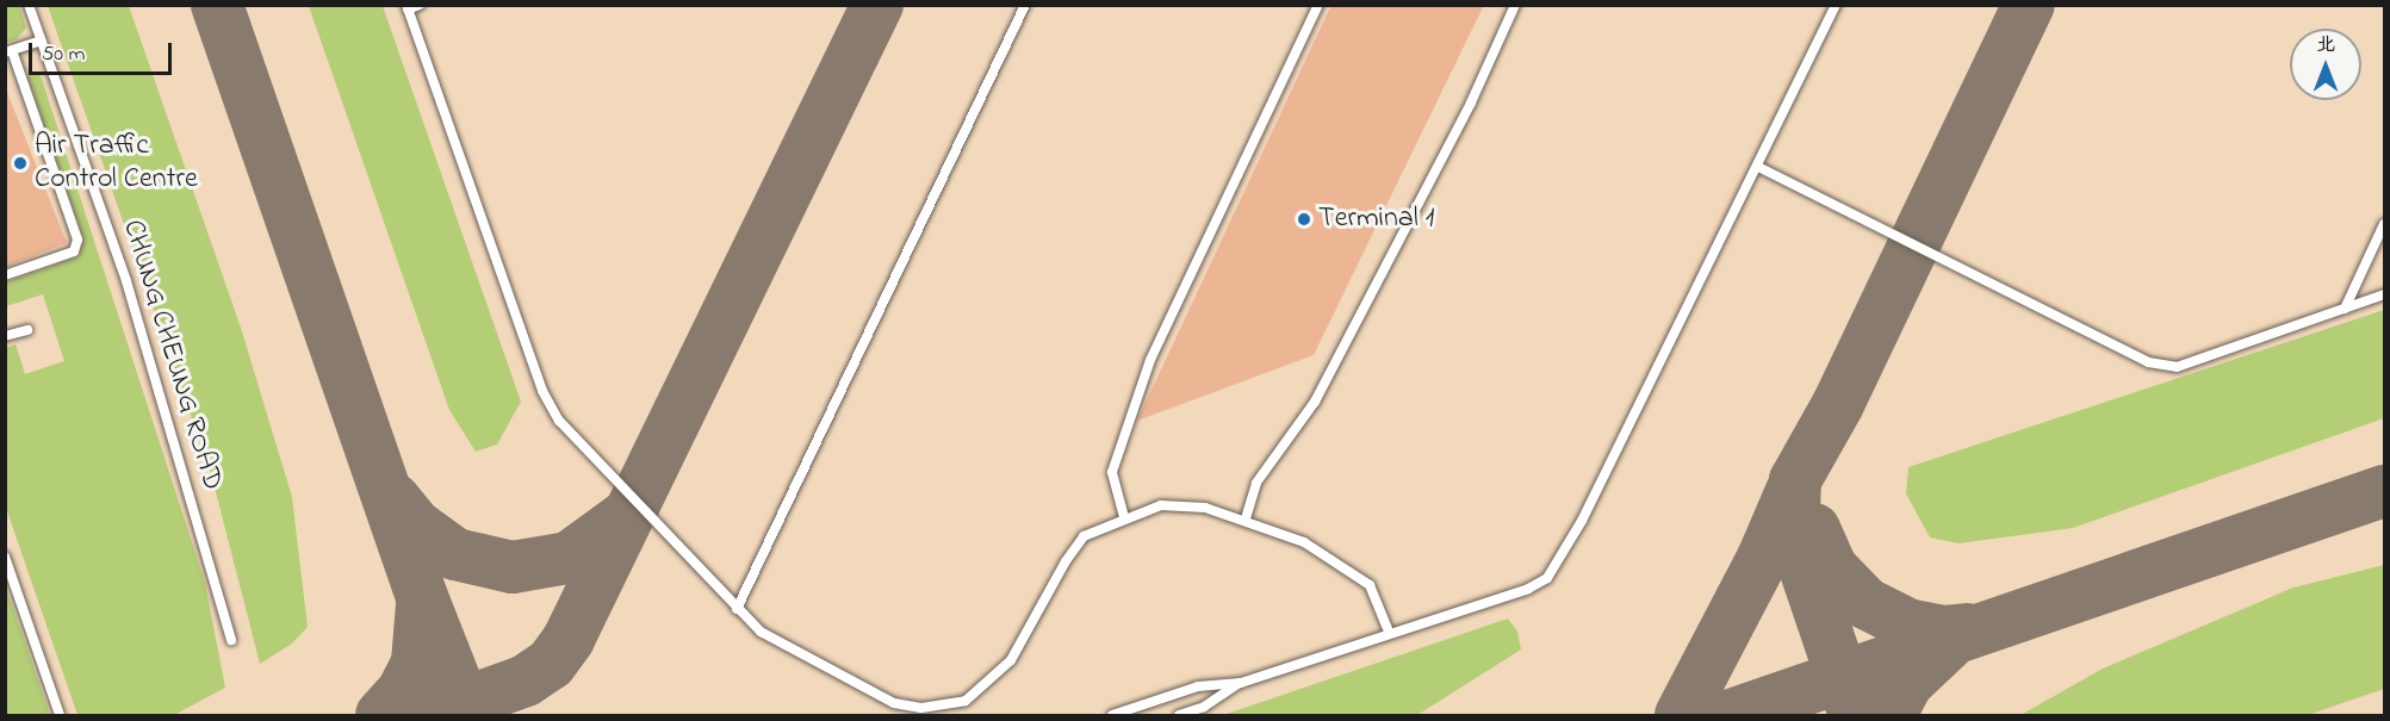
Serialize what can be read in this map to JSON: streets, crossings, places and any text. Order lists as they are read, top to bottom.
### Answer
{
  "streets": {
    "lane": ["CHUNG CHEUNG ROAD"]
  },
  "places": ["Air Traffic Control Centre", "Terminal 1"],
  "scale_bar": "50 m",
  "north": "top"
}
